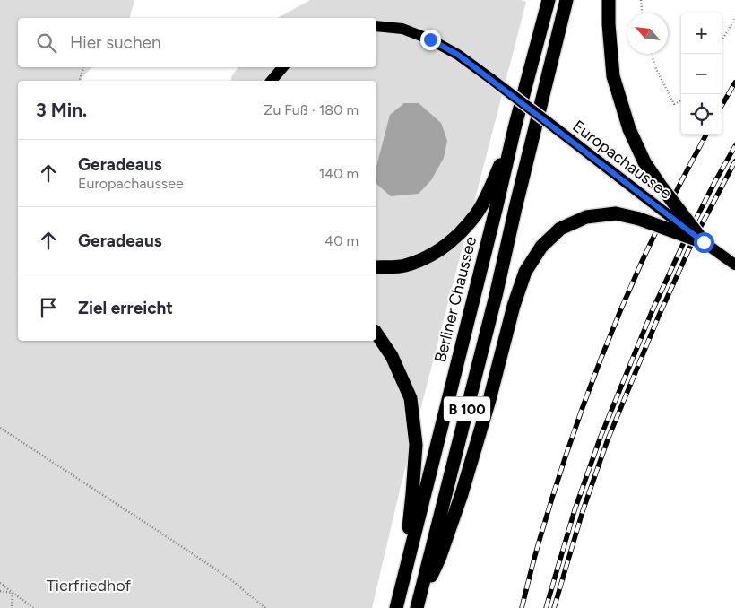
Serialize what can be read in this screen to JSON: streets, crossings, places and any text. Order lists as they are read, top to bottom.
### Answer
{
  "streets": {
    "highway": ["Berliner Chaussee", "B 100"],
    "main road": ["Europachaussee"]
  },
  "parks": ["Tierfriedhof"],
  "north": "top left",
  "page": {
    "map_buttons": ["+", "−"],
    "search": "Hier suchen",
    "heading": ["3 Min.", "Zu Fuß · 180 m"],
    "list": [
      ["Geradeaus", "Europachaussee", "140 m"],
      ["Geradeaus", "40 m"],
      "Ziel erreicht"
    ]
  }
}
